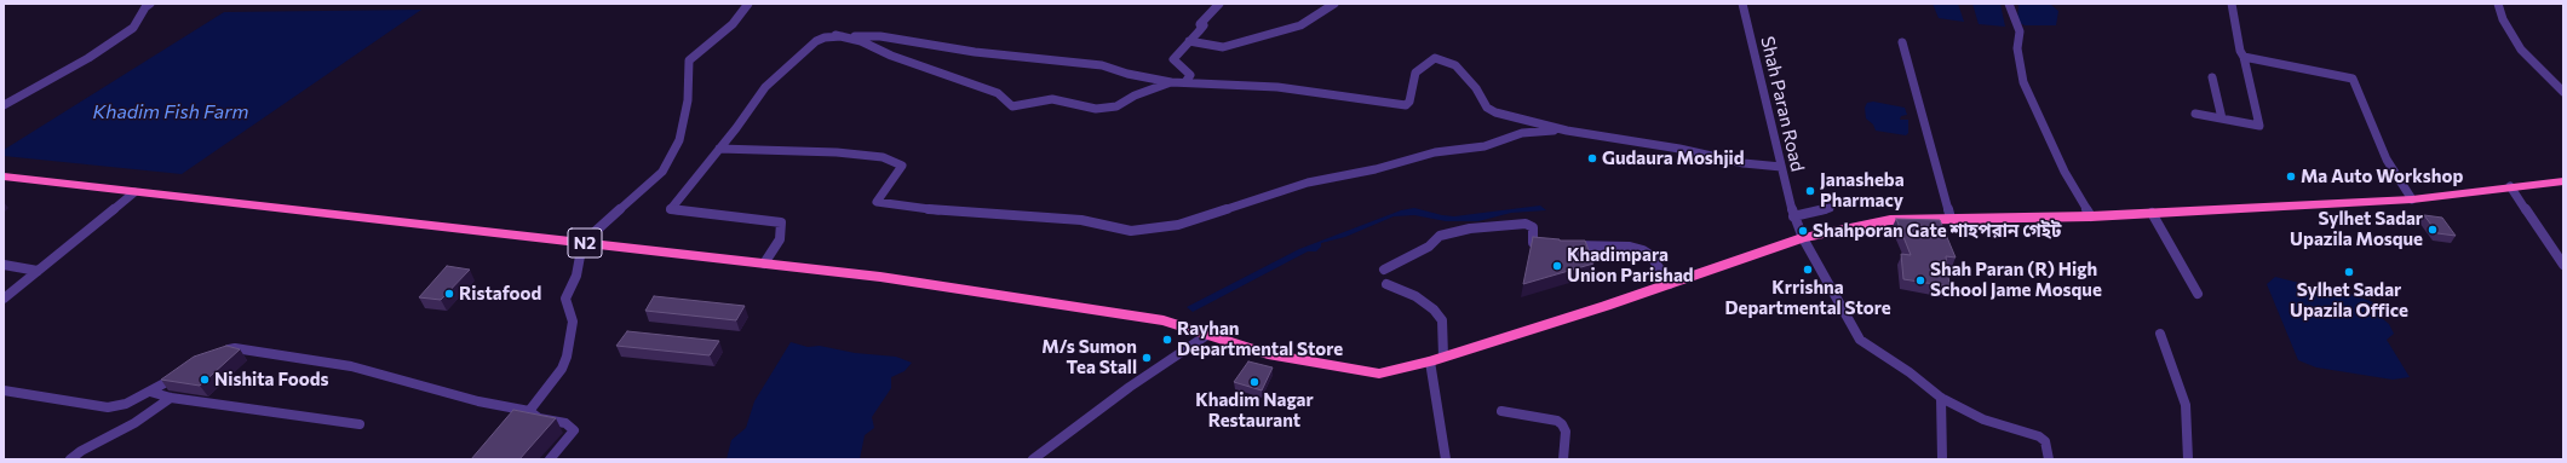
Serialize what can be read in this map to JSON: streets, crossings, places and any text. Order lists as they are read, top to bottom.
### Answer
{
  "streets": {
    "highway": ["N2"],
    "street": ["Shah Paran Road"]
  },
  "crossings": [
    ["Shah Paran Road", "N2"]
  ],
  "water": ["Khadim Fish Farm"],
  "places": [
    "Gudaura Moshjid",
    "Ma Auto Workshop",
    "Janasheba Pharmacy",
    "Sylhet Sadar Upazila Mosque",
    "Shahporan Gate শাহপরান গেইট",
    "Khadimpara Union Parishad",
    "Krrishna Departmental Store",
    "Sylhet Sadar Upazila Office",
    "Shah Paran (R) High School Jame Mosque",
    "Ristafood",
    "Rayhan Departmental Store",
    "M/s Sumon Tea Stall",
    "Nishita Foods",
    "Khadim Nagar Restaurant"
  ]
}
